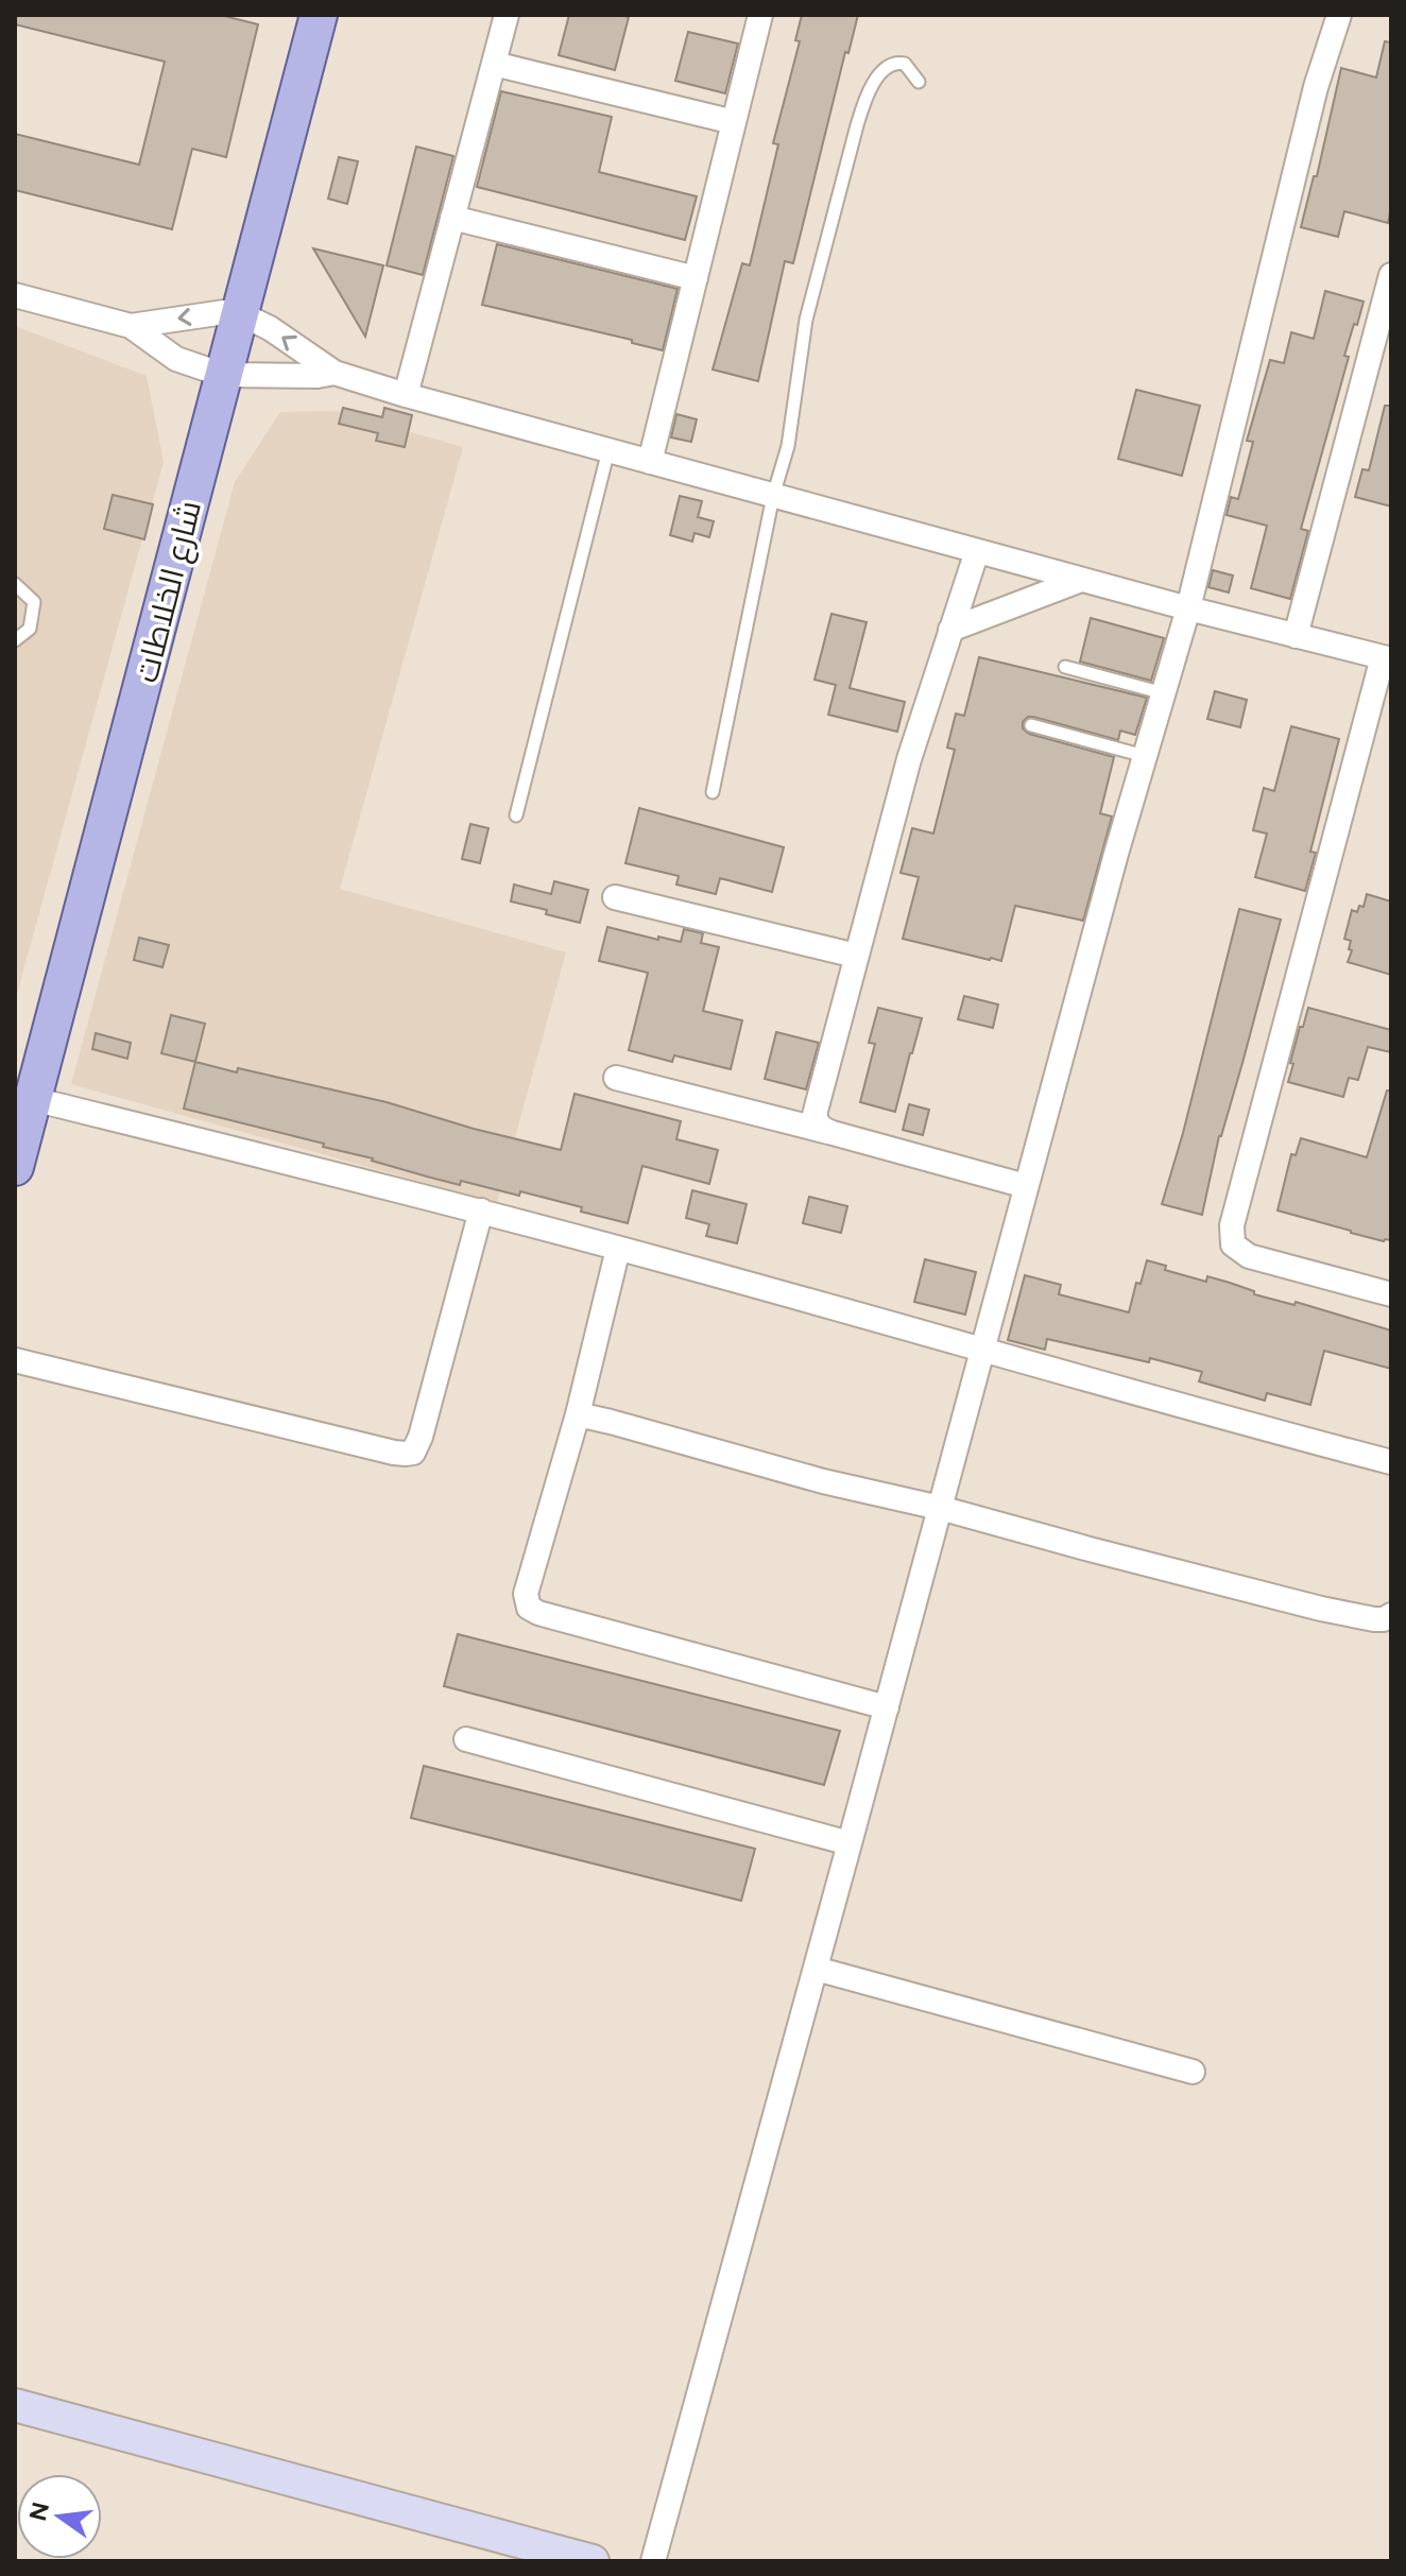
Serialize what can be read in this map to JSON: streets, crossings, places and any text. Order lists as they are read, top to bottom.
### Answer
{
  "streets": {
    "main road": ["شارع الخلاطات"]
  },
  "north": "left"
}
